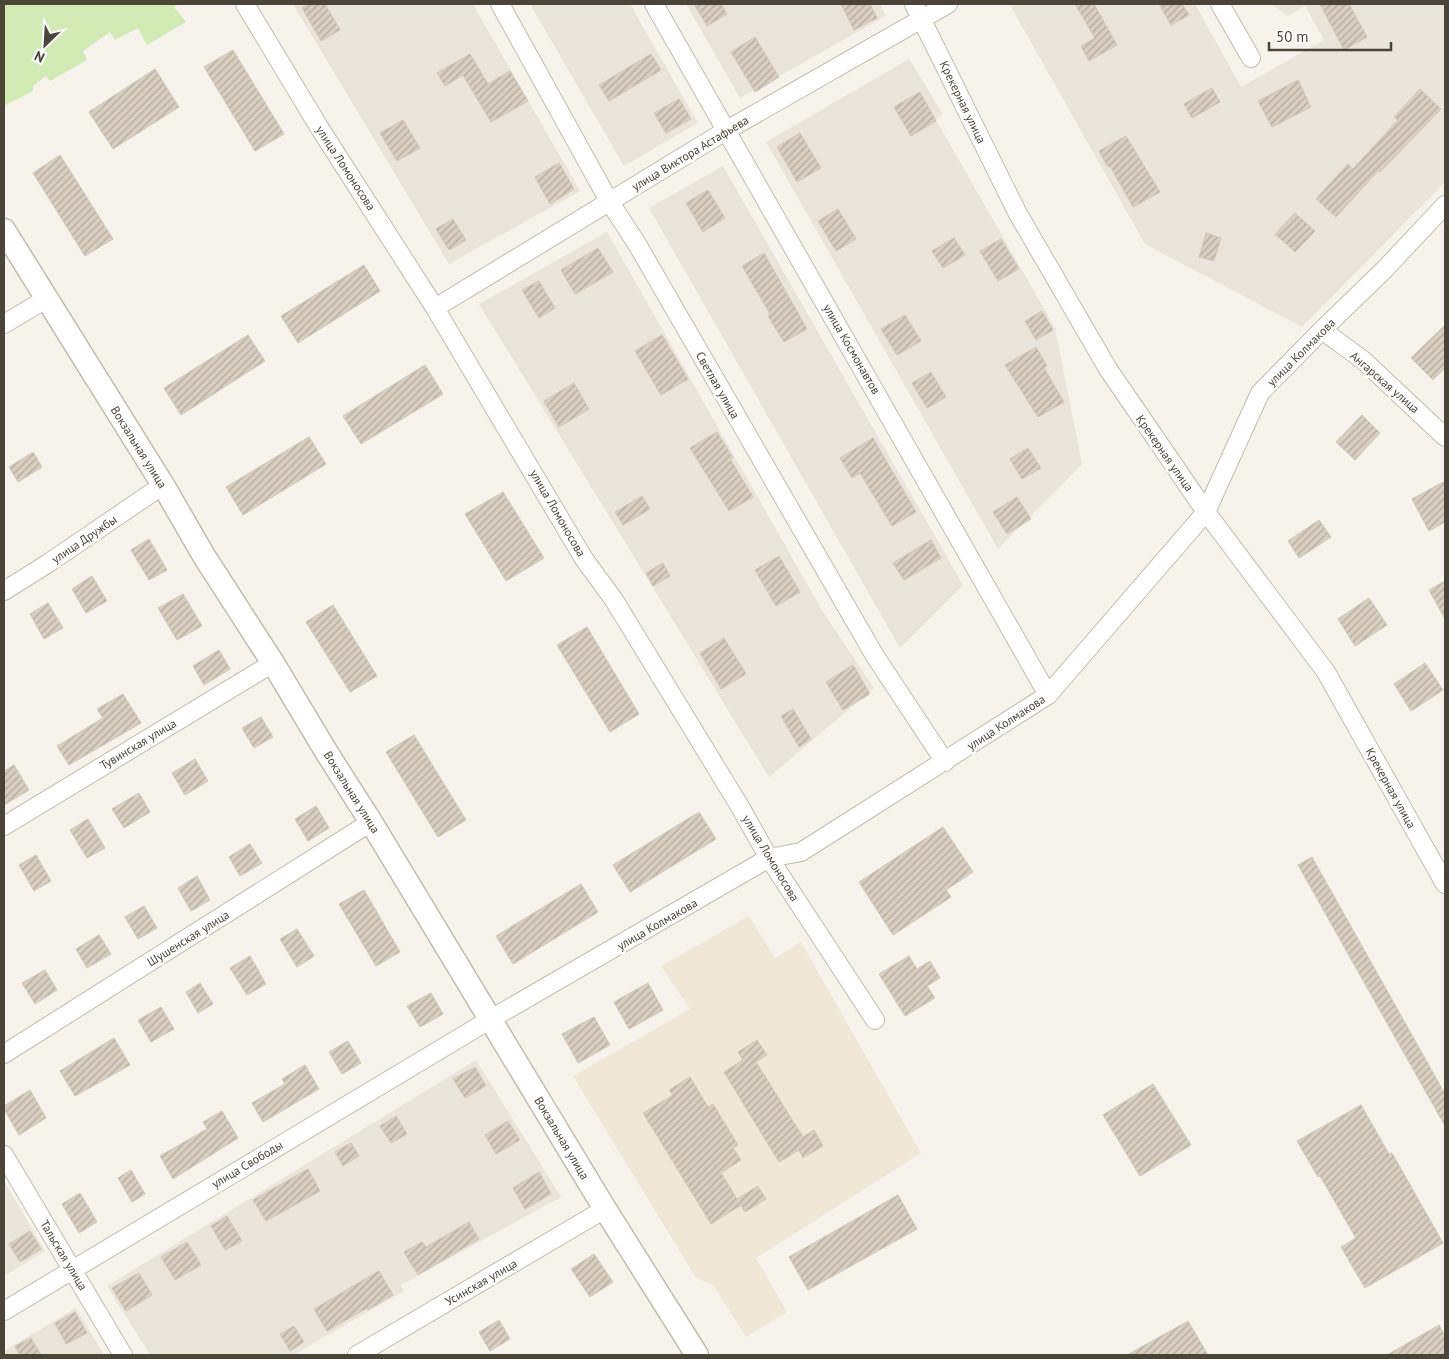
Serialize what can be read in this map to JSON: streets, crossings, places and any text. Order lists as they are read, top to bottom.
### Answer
{
  "streets": {
    "street": [
      "Крекерная улица",
      "улица Виктора Астафьева",
      "улица Ломоносова",
      "улица Космонавтов",
      "улица Колмакова",
      "Ангарская улица",
      "Светлая улица",
      "Вокзальная улица",
      "улица Дружбы",
      "Тувинская улица",
      "Шушенская улица",
      "улица Свободы",
      "Тальская улица",
      "Усинская улица"
    ]
  },
  "crossings": [
    ["Крекерная улица", "улица Виктора Астафьева"],
    ["Крекерная улица", "улица Колмакова"],
    ["улица Виктора Астафьева", "улица Ломоносова"],
    ["улица Виктора Астафьева", "улица Космонавтов"],
    ["улица Виктора Астафьева", "Светлая улица"],
    ["улица Ломоносова", "улица Колмакова"],
    ["улица Космонавтов", "улица Колмакова"],
    ["улица Колмакова", "Ангарская улица"],
    ["улица Колмакова", "Светлая улица"],
    ["улица Колмакова", "Вокзальная улица"],
    ["улица Колмакова", "улица Свободы"],
    ["Вокзальная улица", "улица Дружбы"],
    ["Вокзальная улица", "Тувинская улица"],
    ["Вокзальная улица", "Шушенская улица"],
    ["Вокзальная улица", "улица Свободы"],
    ["Вокзальная улица", "Усинская улица"],
    ["улица Свободы", "Тальская улица"]
  ],
  "scale_bar": "50 m",
  "north": "bottom left"
}
